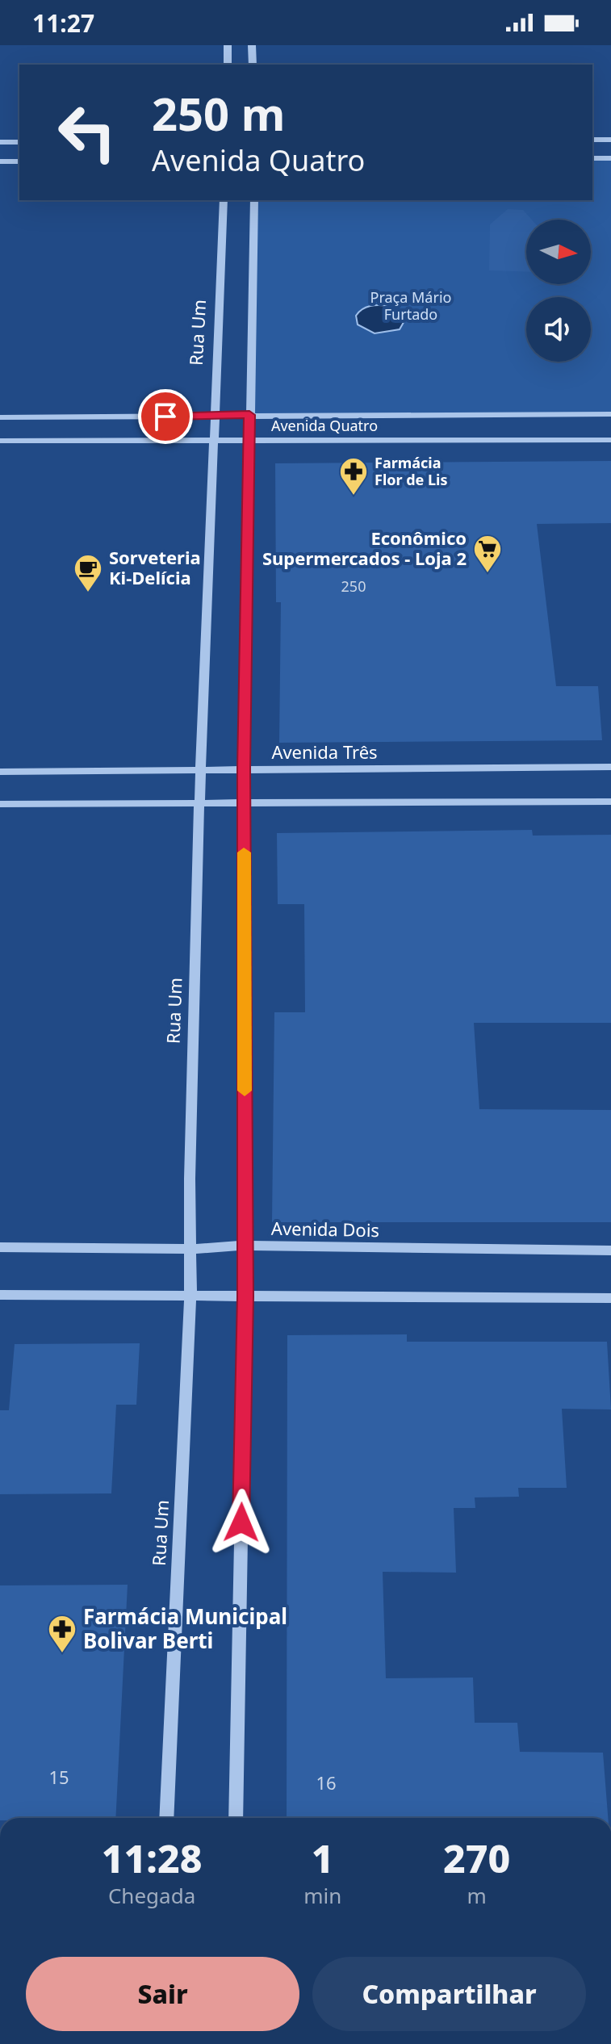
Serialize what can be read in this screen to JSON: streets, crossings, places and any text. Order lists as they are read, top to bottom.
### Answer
{
  "streets": {
    "street": [
      "Rua Um",
      "Avenida Quatro",
      "Avenida Três",
      "Avenida Dois"
    ]
  },
  "crossings": [
    ["Rua Um", "Avenida Quatro"],
    ["Rua Um", "Avenida Três"],
    ["Rua Um", "Avenida Dois"]
  ],
  "parks": ["Praça Mário Furtado"],
  "places": {
    "pharmacy": ["Farmácia Flor de Lis", "Farmácia Municipal Bolivar Berti"],
    "supermarket": ["Econômico Supermercados - Loja 2"],
    "cafe": ["Sorveteria Ki-Delícia"]
  },
  "house_numbers": ["250", "15", "16"],
  "north": "right",
  "page": {
    "status": "11:27",
    "turn": ["250 m", "Avenida Quatro"],
    "eta": [
      "11:28",
      "Chegada",
      "1",
      "min",
      "270",
      "m"
    ],
    "buttons": ["Sair", "Compartilhar"]
  }
}
